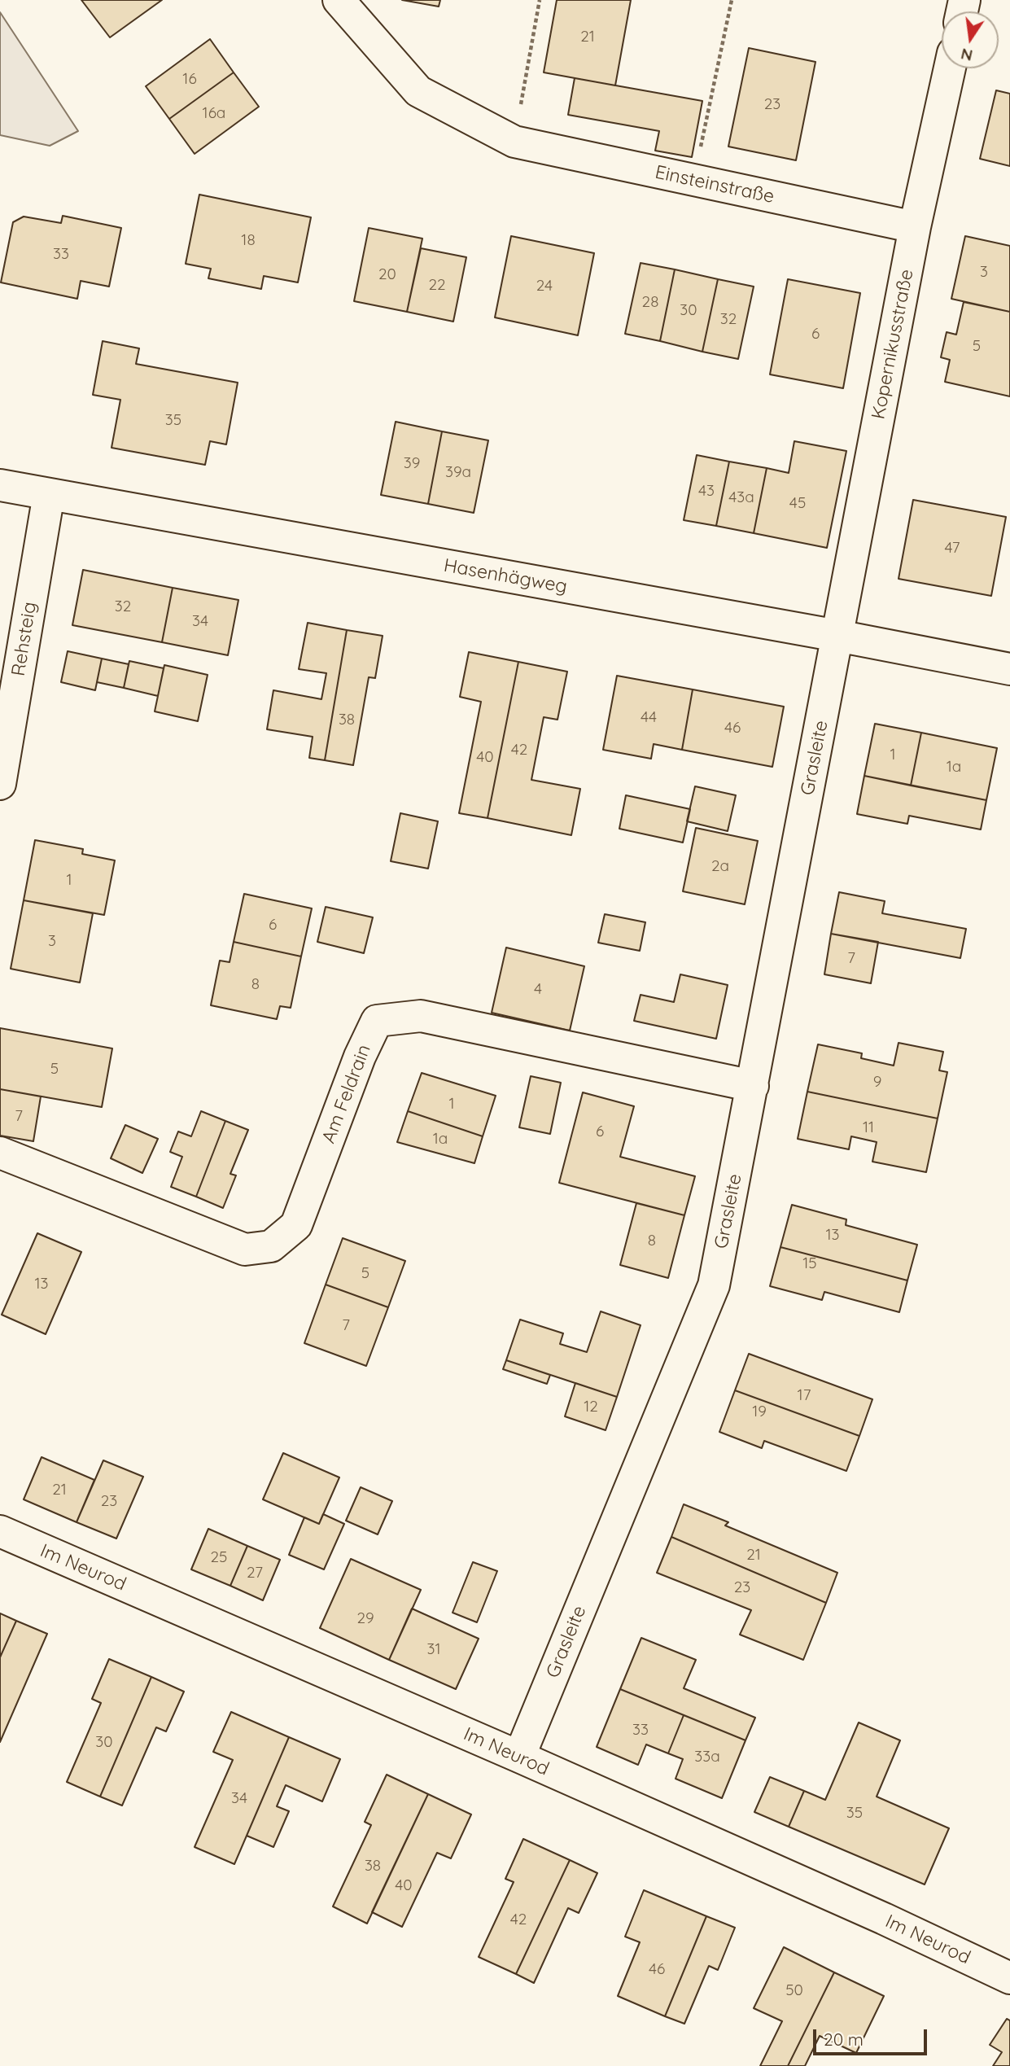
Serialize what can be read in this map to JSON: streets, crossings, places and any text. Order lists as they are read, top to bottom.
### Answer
{
  "streets": {
    "street": [
      "Einsteinstraße",
      "Kopernikusstraße",
      "Hasenhägweg",
      "Rehsteig",
      "Grasleite",
      "Am Feldrain",
      "Im Neurod"
    ]
  },
  "crossings": [
    ["Einsteinstraße", "Kopernikusstraße"],
    ["Kopernikusstraße", "Hasenhägweg"],
    ["Kopernikusstraße", "Grasleite"],
    ["Hasenhägweg", "Rehsteig"],
    ["Hasenhägweg", "Grasleite"],
    ["Grasleite", "Am Feldrain"],
    ["Grasleite", "Im Neurod"]
  ],
  "house_numbers": [
    "21",
    "16",
    "23",
    "16a",
    "18",
    "33",
    "3",
    "20",
    "22",
    "24",
    "28",
    "30",
    "32",
    "6",
    "5",
    "35",
    "39",
    "39a",
    "43",
    "43a",
    "45",
    "47",
    "32",
    "34",
    "44",
    "38",
    "46",
    "42",
    "1",
    "40",
    "1a",
    "2a",
    "1",
    "6",
    "3",
    "7",
    "8",
    "4",
    "5",
    "9",
    "1",
    "7",
    "11",
    "6",
    "1a",
    "13",
    "8",
    "15",
    "5",
    "13",
    "7",
    "17",
    "12",
    "19",
    "21",
    "23",
    "21",
    "25",
    "27",
    "23",
    "29",
    "31",
    "33",
    "30",
    "33a",
    "34",
    "35",
    "38",
    "40",
    "42",
    "46",
    "50"
  ],
  "scale_bar": "20 m",
  "north": "bottom"
}
